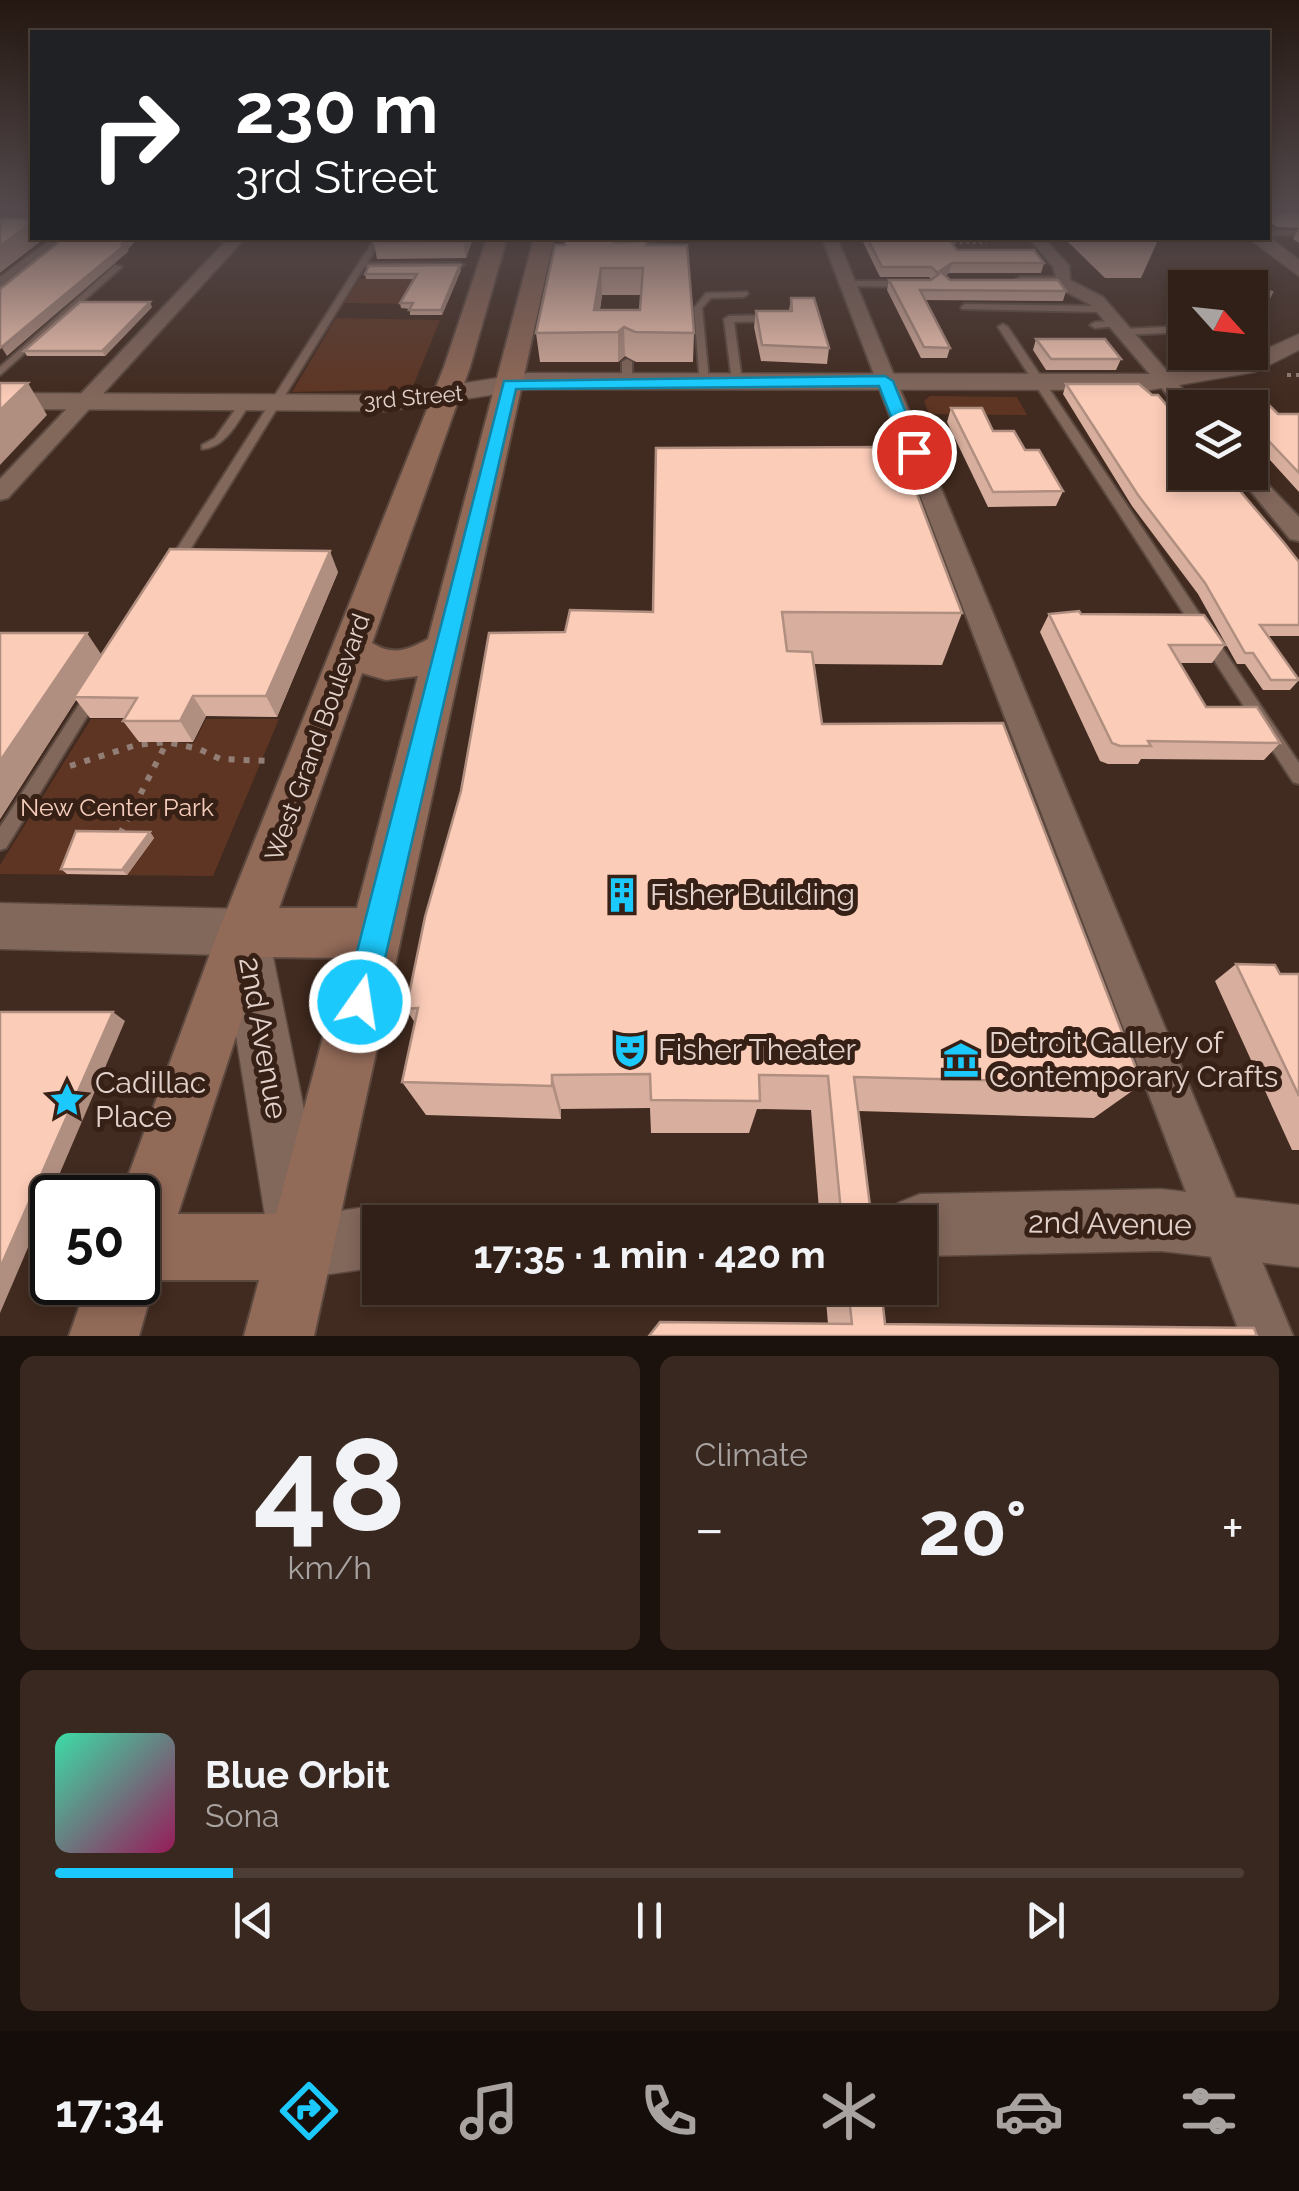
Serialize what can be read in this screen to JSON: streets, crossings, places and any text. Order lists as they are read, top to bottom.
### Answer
{
  "streets": {
    "main road": ["West Grand Boulevard"],
    "street": ["3rd Street", "2nd Avenue"]
  },
  "crossings": [
    ["3rd Street", "West Grand Boulevard"],
    ["West Grand Boulevard", "2nd Avenue"]
  ],
  "parks": ["New Center Park"],
  "places": {
    "building": ["Fisher Building"],
    "theatre": ["Fisher Theater"],
    "museum": ["Detroit Gallery of Contemporary Crafts"],
    "place": ["Cadillac Place"]
  },
  "north": "bottom right",
  "page": {
    "turn": ["230 m", "3rd Street"],
    "limit": "50",
    "trip": "17:35 · 1 min · 420 m",
    "tile": [
      ["48", "km/h"],
      "Climate"
    ],
    "heat": ["−", "20°", "+"],
    "song": ["Blue Orbit", "Sona"],
    "tabs": "17:34"
  }
}
